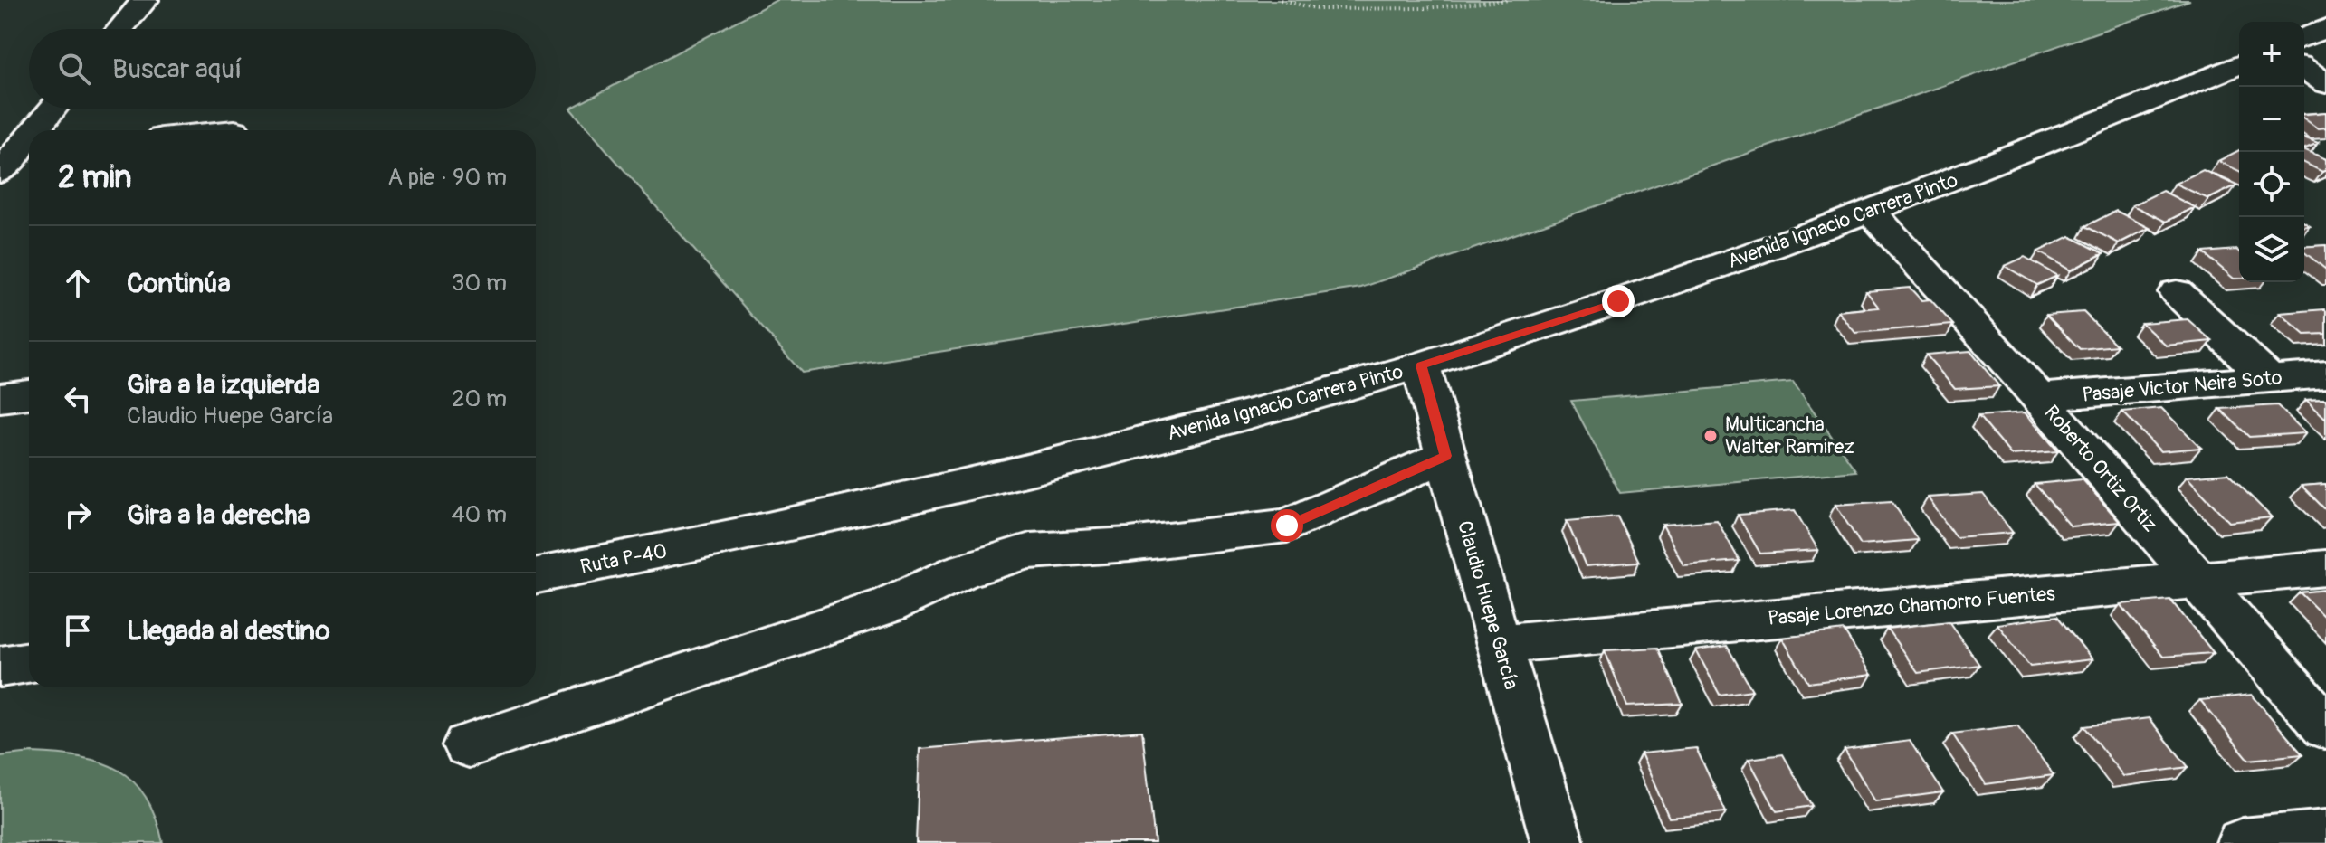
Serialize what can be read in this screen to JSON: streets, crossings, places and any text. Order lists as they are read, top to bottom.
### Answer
{
  "streets": {
    "street": [
      "Avenida Ignacio Carrera Pinto",
      "Pasaje Victor Neira Soto",
      "Roberto Ortiz Ortiz",
      "Ruta P-40",
      "Claudio Huepe García",
      "Pasaje Lorenzo Chamorro Fuentes"
    ]
  },
  "crossings": [
    ["Avenida Ignacio Carrera Pinto", "Roberto Ortiz Ortiz"],
    ["Avenida Ignacio Carrera Pinto", "Ruta P-40"],
    ["Avenida Ignacio Carrera Pinto", "Claudio Huepe García"],
    ["Pasaje Victor Neira Soto", "Roberto Ortiz Ortiz"],
    ["Roberto Ortiz Ortiz", "Pasaje Lorenzo Chamorro Fuentes"],
    ["Claudio Huepe García", "Pasaje Lorenzo Chamorro Fuentes"]
  ],
  "places": ["Multicancha Walter Ramirez"],
  "page": {
    "map_buttons": ["+", "−"],
    "search": "Buscar aquí",
    "heading": ["2 min", "A pie · 90 m"],
    "list": [
      ["Continúa", "30 m"],
      ["Gira a la izquierda", "Claudio Huepe García", "20 m"],
      ["Gira a la derecha", "40 m"],
      "Llegada al destino"
    ]
  }
}
